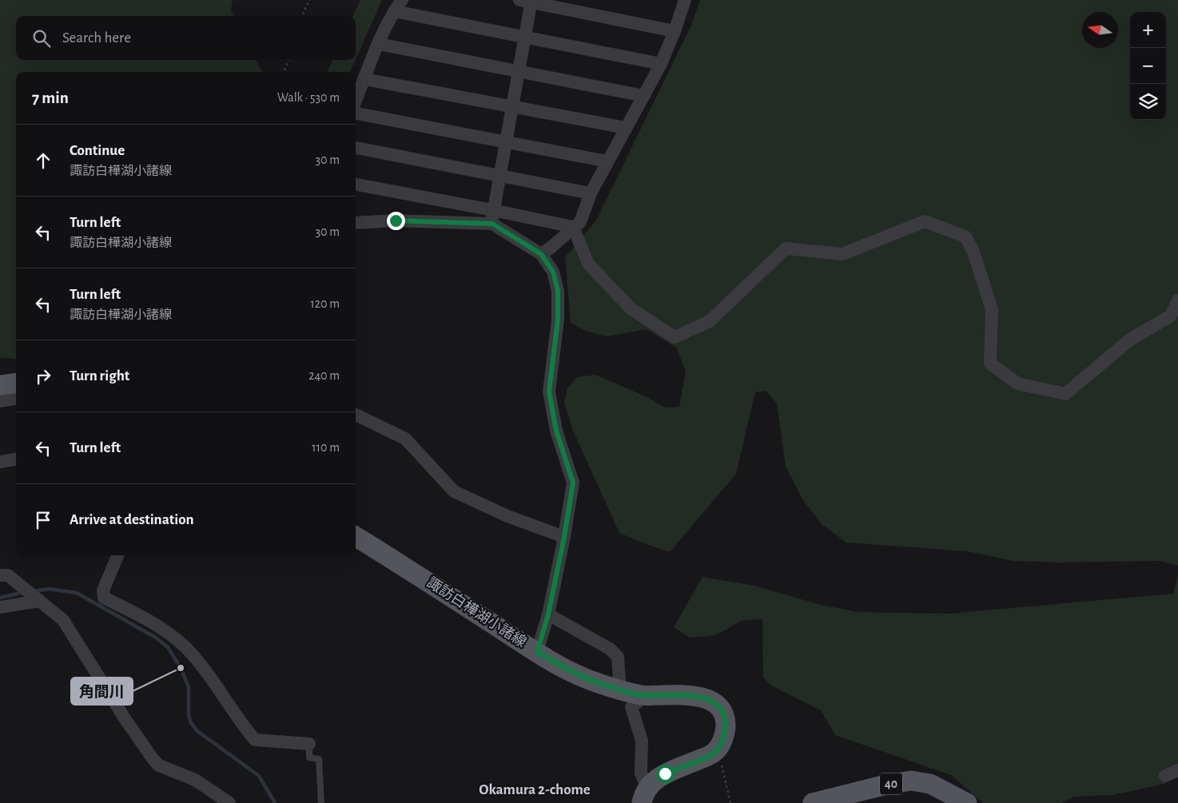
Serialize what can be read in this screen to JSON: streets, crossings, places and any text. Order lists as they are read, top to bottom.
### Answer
{
  "streets": {
    "main road": ["諏訪白樺湖小諸線", "40"]
  },
  "districts": ["Okamura 2-chome"],
  "places": ["角間川"],
  "north": "left",
  "page": {
    "map_buttons": ["+", "−"],
    "search": "Search here",
    "heading": ["7 min", "Walk · 530 m"],
    "list": [
      ["Continue", "諏訪白樺湖小諸線", "30 m"],
      ["Turn left", "諏訪白樺湖小諸線", "30 m"],
      ["Turn left", "諏訪白樺湖小諸線", "120 m"],
      ["Turn right", "240 m"],
      ["Turn left", "110 m"],
      "Arrive at destination"
    ]
  }
}
